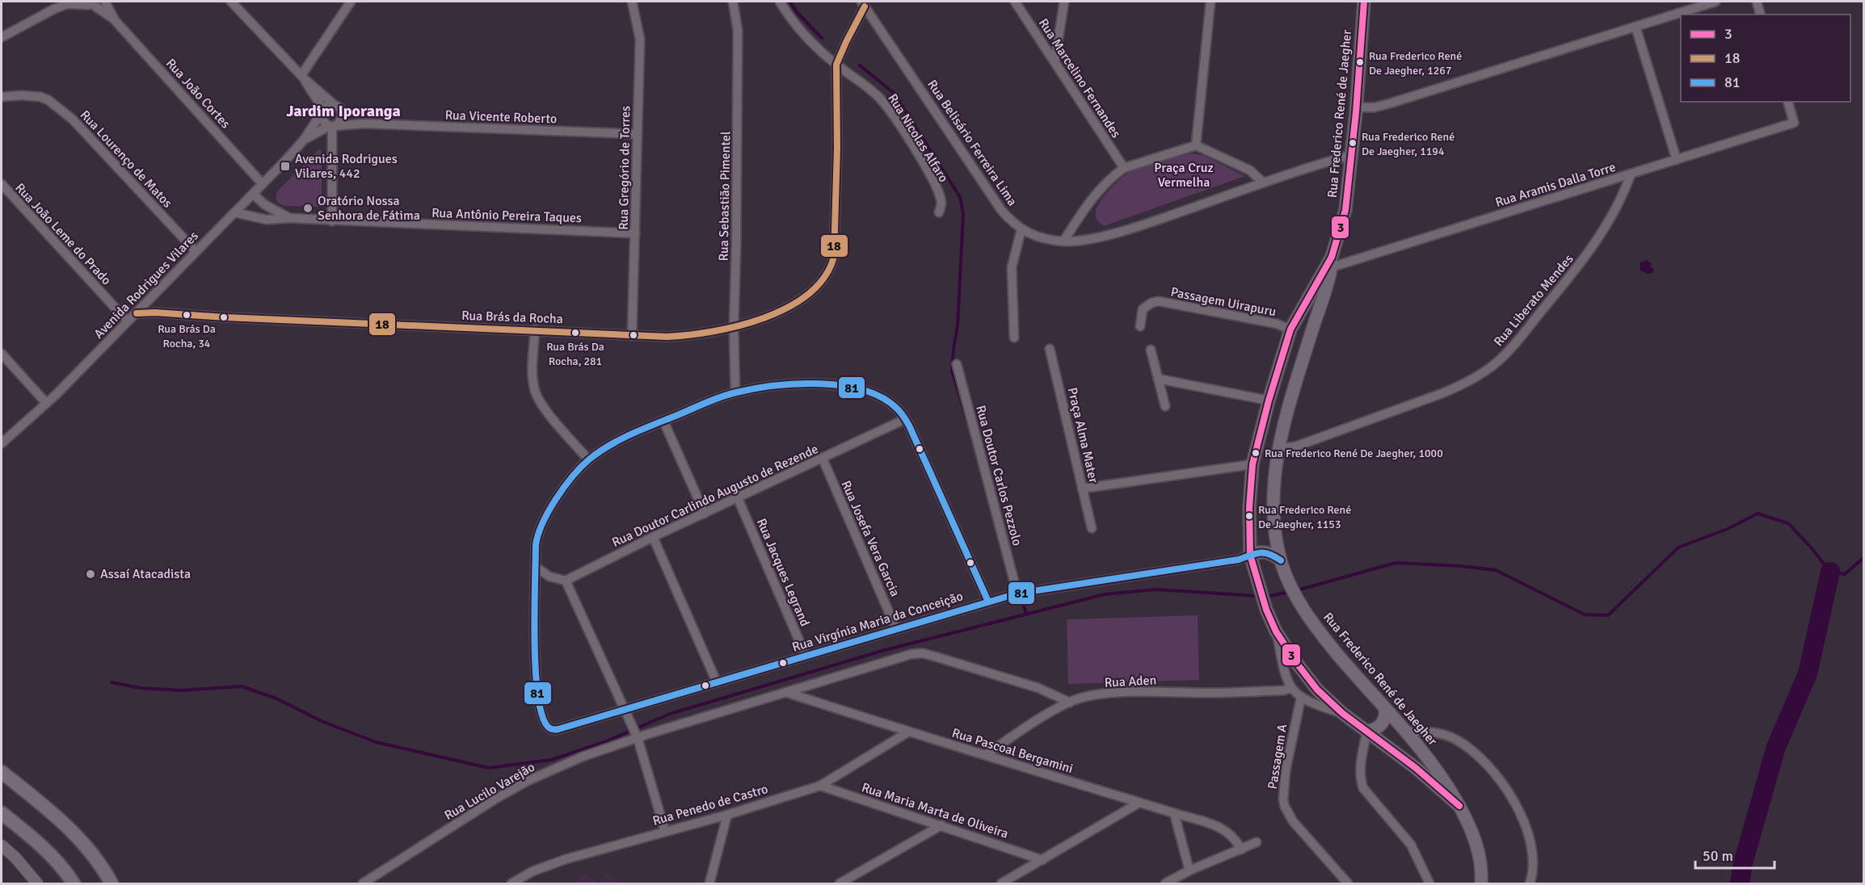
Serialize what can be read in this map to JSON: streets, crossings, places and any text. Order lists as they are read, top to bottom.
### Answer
{
  "streets": {
    "main road": ["Rua Frederico René de Jaegher"],
    "street": [
      "Rua Marcelino Fernandes",
      "Rua João Cortes",
      "Rua Vicente Roberto",
      "Rua Nicolas Alfaro",
      "Rua Belisário Ferreira Lima",
      "Rua Lourenço de Matos",
      "Rua Gregório de Torres",
      "Rua Aramis Dalla Torre",
      "Rua Sebastião Pimentel",
      "Rua Antônio Pereira Taques",
      "Rua João Leme do Prado",
      "Avenida Rodrigues Vilares",
      "Rua Liberato Mendes",
      "Passagem Uirapuru",
      "Rua Brás da Rocha",
      "Praça Alma Mater",
      "Rua Doutor Carlos Pezzolo",
      "Rua Doutor Carlindo Augusto de Rezende",
      "Rua Josefa Vera Garcia",
      "Rua Jacques Legrand",
      "Rua Virgínia Maria da Conceição",
      "Rua Aden",
      "Rua Pascoal Bergamini",
      "Passagem A",
      "Rua Lucilo Varejão",
      "Rua Penedo de Castro",
      "Rua Maria Marta de Oliveira"
    ]
  },
  "crossings": [
    ["Rua João Cortes", "Avenida Rodrigues Vilares"],
    ["Rua Frederico René de Jaegher", "Rua Aramis Dalla Torre"],
    ["Rua Frederico René de Jaegher", "Rua Liberato Mendes"],
    ["Rua Frederico René de Jaegher", "Passagem Uirapuru"],
    ["Rua Frederico René de Jaegher", "Rua Virgínia Maria da Conceição"],
    ["Rua Frederico René de Jaegher", "Rua Aden"],
    ["Rua Frederico René de Jaegher", "Passagem A"],
    ["Rua Vicente Roberto", "Rua Gregório de Torres"],
    ["Rua Vicente Roberto", "Avenida Rodrigues Vilares"],
    ["Rua Nicolas Alfaro", "Rua Brás da Rocha"],
    ["Rua Belisário Ferreira Lima", "Rua Brás da Rocha"],
    ["Rua Lourenço de Matos", "Avenida Rodrigues Vilares"],
    ["Rua Gregório de Torres", "Rua Antônio Pereira Taques"],
    ["Rua Gregório de Torres", "Rua Brás da Rocha"],
    ["Rua Aramis Dalla Torre", "Rua Liberato Mendes"],
    ["Rua Sebastião Pimentel", "Rua Brás da Rocha"],
    ["Rua Antônio Pereira Taques", "Avenida Rodrigues Vilares"],
    ["Rua João Leme do Prado", "Avenida Rodrigues Vilares"],
    ["Avenida Rodrigues Vilares", "Rua Brás da Rocha"],
    ["Rua Doutor Carlos Pezzolo", "Rua Virgínia Maria da Conceição"],
    ["Rua Doutor Carlindo Augusto de Rezende", "Rua Josefa Vera Garcia"],
    ["Rua Doutor Carlindo Augusto de Rezende", "Rua Jacques Legrand"],
    ["Rua Josefa Vera Garcia", "Rua Virgínia Maria da Conceição"],
    ["Rua Jacques Legrand", "Rua Virgínia Maria da Conceição"],
    ["Rua Aden", "Rua Pascoal Bergamini"],
    ["Rua Pascoal Bergamini", "Rua Penedo de Castro"],
    ["Rua Penedo de Castro", "Rua Maria Marta de Oliveira"]
  ],
  "districts": ["Jardim Iporanga"],
  "parks": ["Praça Cruz Vermelha"],
  "places": {
    "other": [
      "Rua Frederico René De Jaegher, 1267",
      "Rua Frederico René De Jaegher, 1194",
      "Oratório Nossa Senhora de Fátima",
      "Rua Brás Da Rocha, 34",
      "Rua Brás Da Rocha, 281",
      "Rua Frederico René De Jaegher, 1000",
      "Rua Frederico René De Jaegher, 1153",
      "Assaí Atacadista"
    ],
    "transit": ["Avenida Rodrigues Vilares, 442"]
  },
  "lines": ["transit line 3", "transit line 18", "transit line 81"],
  "legend": ["3", "18", "81"],
  "scale_bar": "50 m"
}
